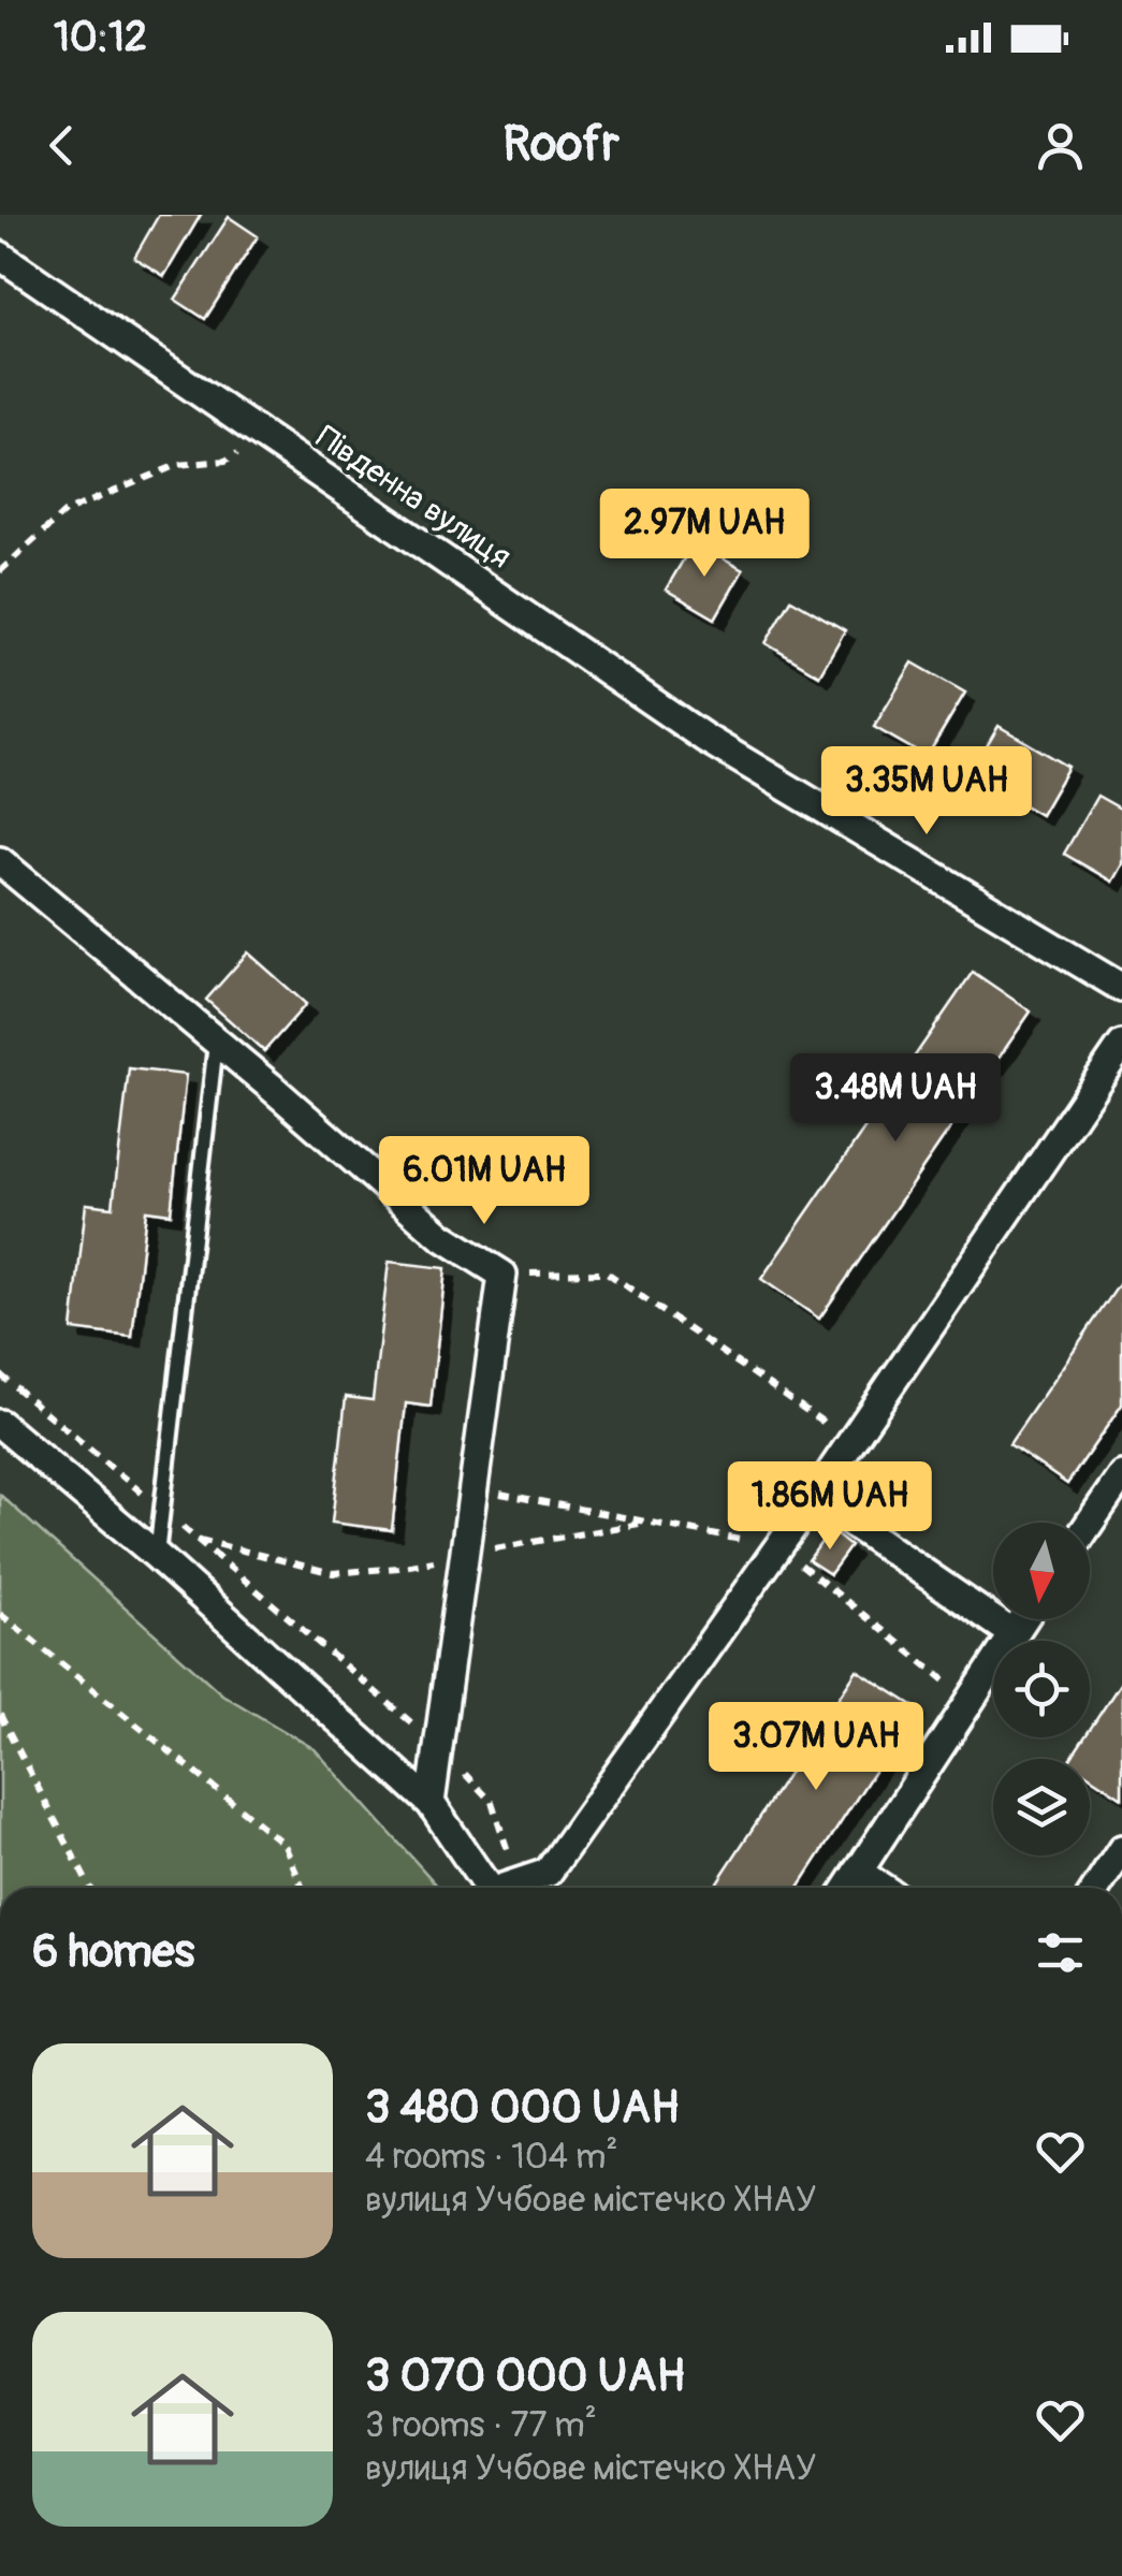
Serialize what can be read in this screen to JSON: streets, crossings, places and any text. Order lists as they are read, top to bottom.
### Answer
{
  "streets": {
    "street": ["Південна вулиця"]
  },
  "north": "bottom",
  "page": {
    "status": "10:12",
    "header": "Roofr",
    "price": [
      "2.97M UAH",
      "3.35M UAH",
      "3.48M UAH",
      "6.01M UAH",
      "1.86M UAH",
      "3.07M UAH"
    ],
    "heading": "6 homes",
    "list": [
      {
        "name": "3 480 000 UAH",
        "note": "4 rooms · 104 m² · вулиця Учбове містечко ХНАУ"
      },
      {
        "name": "3 070 000 UAH",
        "note": "3 rooms · 77 m² · вулиця Учбове містечко ХНАУ"
      }
    ]
  }
}
